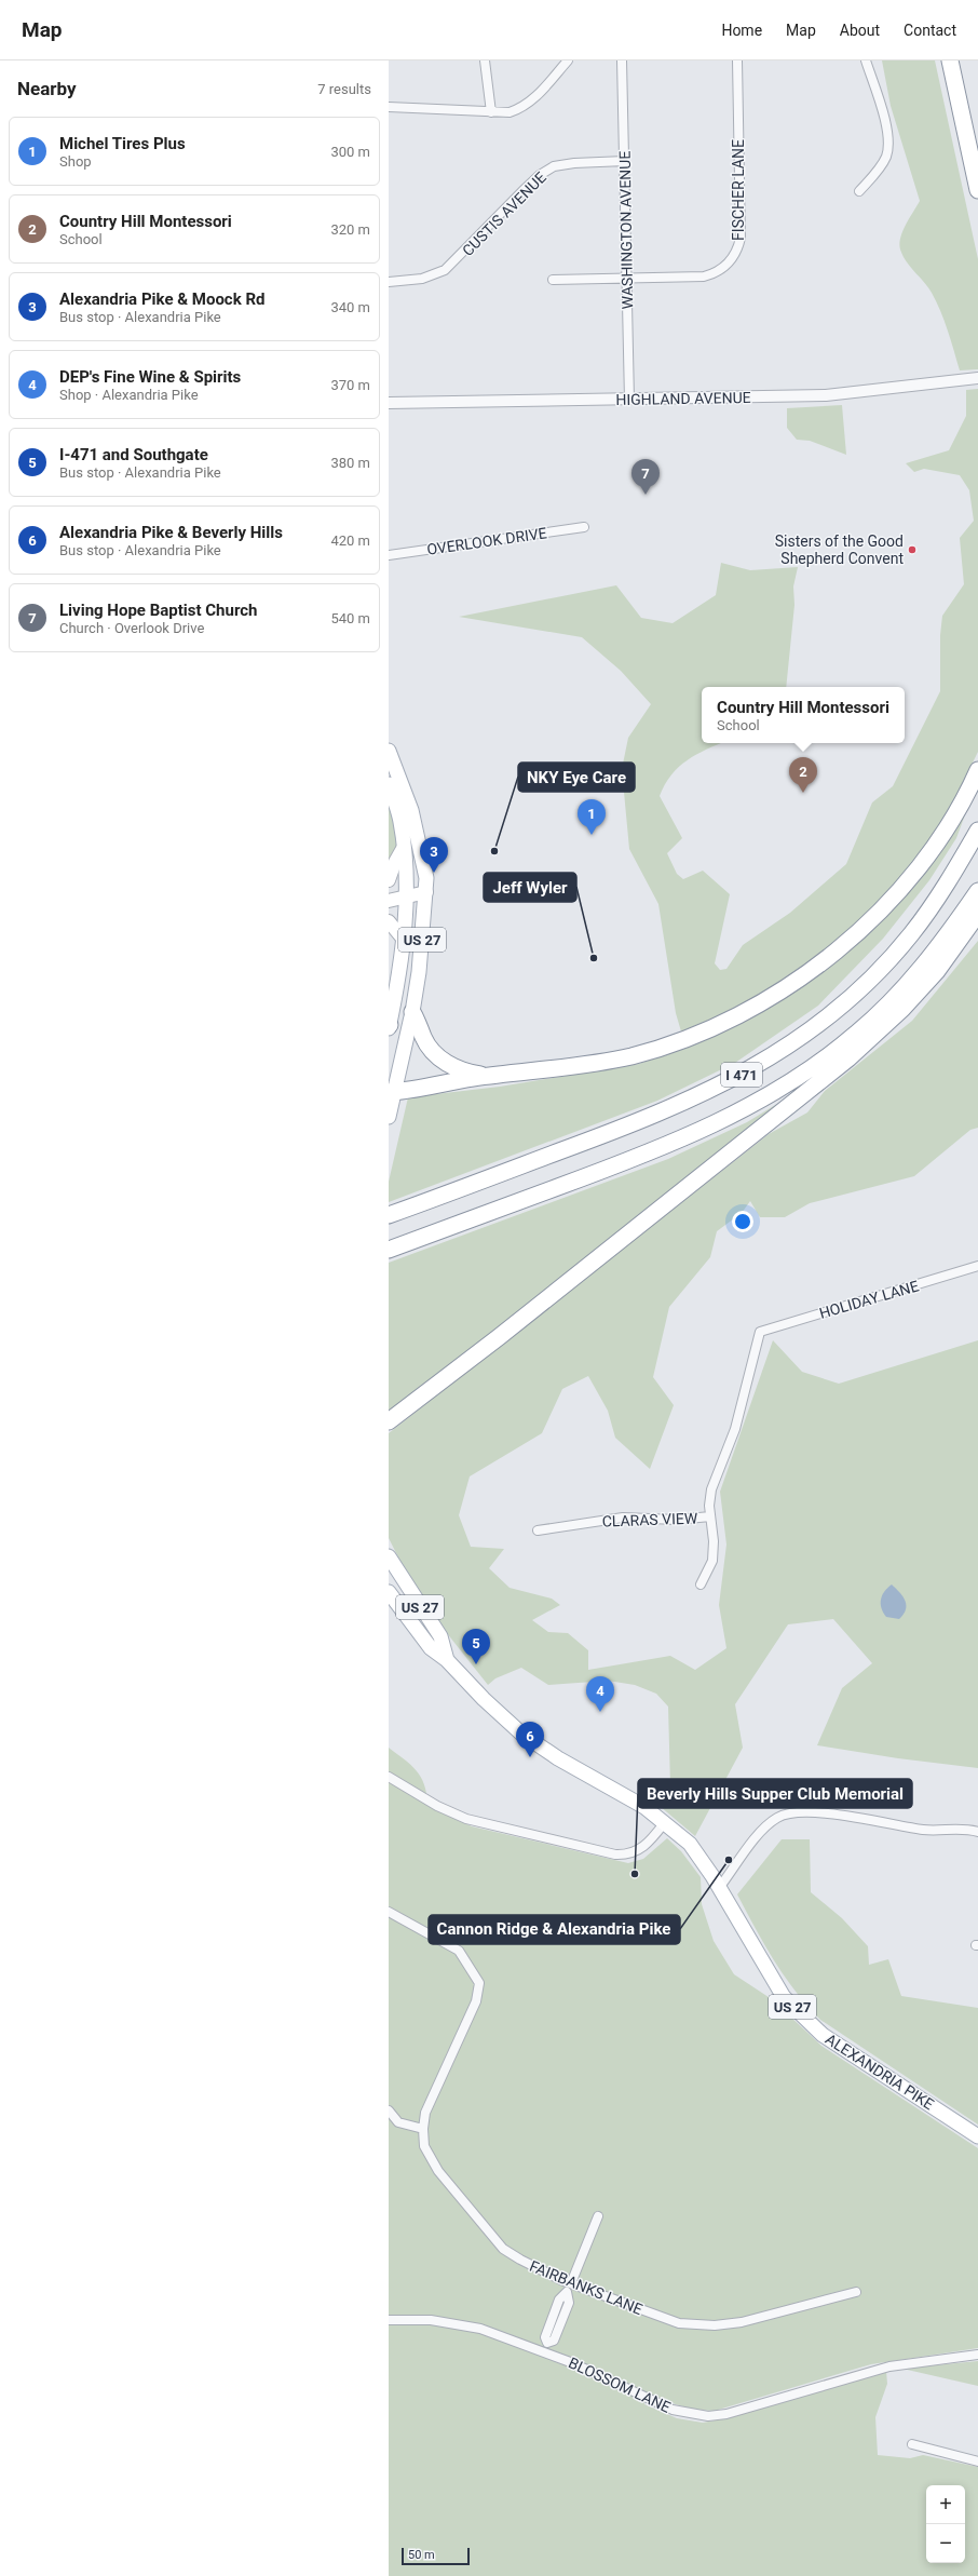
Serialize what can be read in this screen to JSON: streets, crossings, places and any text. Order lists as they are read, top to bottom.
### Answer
{
  "streets": {
    "highway": ["I 471"],
    "main road": ["US 27", "ALEXANDRIA PIKE"],
    "street": [
      "FISCHER LANE",
      "CUSTIS AVENUE",
      "WASHINGTON AVENUE",
      "HIGHLAND AVENUE",
      "OVERLOOK DRIVE",
      "HOLIDAY LANE",
      "CLARAS VIEW",
      "FAIRBANKS LANE",
      "BLOSSOM LANE"
    ]
  },
  "crossings": [
    ["FISCHER LANE", "WASHINGTON AVENUE"],
    ["CUSTIS AVENUE", "WASHINGTON AVENUE"],
    ["WASHINGTON AVENUE", "HIGHLAND AVENUE"],
    ["HOLIDAY LANE", "CLARAS VIEW"]
  ],
  "places": [
    "Sisters of the Good Shepherd Convent",
    "NKY Eye Care",
    "Jeff Wyler",
    "Cannon Ridge & Alexandria Pike",
    "Beverly Hills Supper Club Memorial"
  ],
  "scale_bar": "50 m",
  "page": {
    "header": "Map",
    "nav": [
      "Home",
      "Map",
      "About",
      "Contact"
    ],
    "heading": ["Nearby", "7 results"],
    "list": [
      {
        "mark": "1",
        "name": "Michel Tires Plus",
        "note": "Shop",
        "value": "300 m"
      },
      {
        "mark": "2",
        "name": "Country Hill Montessori",
        "note": "School",
        "value": "320 m"
      },
      {
        "mark": "3",
        "name": "Alexandria Pike & Moock Rd",
        "note": "Bus stop · Alexandria Pike",
        "value": "340 m"
      },
      {
        "mark": "4",
        "name": "DEP's Fine Wine & Spirits",
        "note": "Shop · Alexandria Pike",
        "value": "370 m"
      },
      {
        "mark": "5",
        "name": "I-471 and Southgate",
        "note": "Bus stop · Alexandria Pike",
        "value": "380 m"
      },
      {
        "mark": "6",
        "name": "Alexandria Pike & Beverly Hills",
        "note": "Bus stop · Alexandria Pike",
        "value": "420 m"
      },
      {
        "mark": "7",
        "name": "Living Hope Baptist Church",
        "note": "Church · Overlook Drive",
        "value": "540 m"
      }
    ],
    "pins": [
      "7",
      "2",
      "1",
      "3",
      "5",
      "4",
      "6"
    ],
    "popup": ["Country Hill Montessori", "School"],
    "map_buttons": ["+", "−"],
    "scale": "50 m"
  }
}
